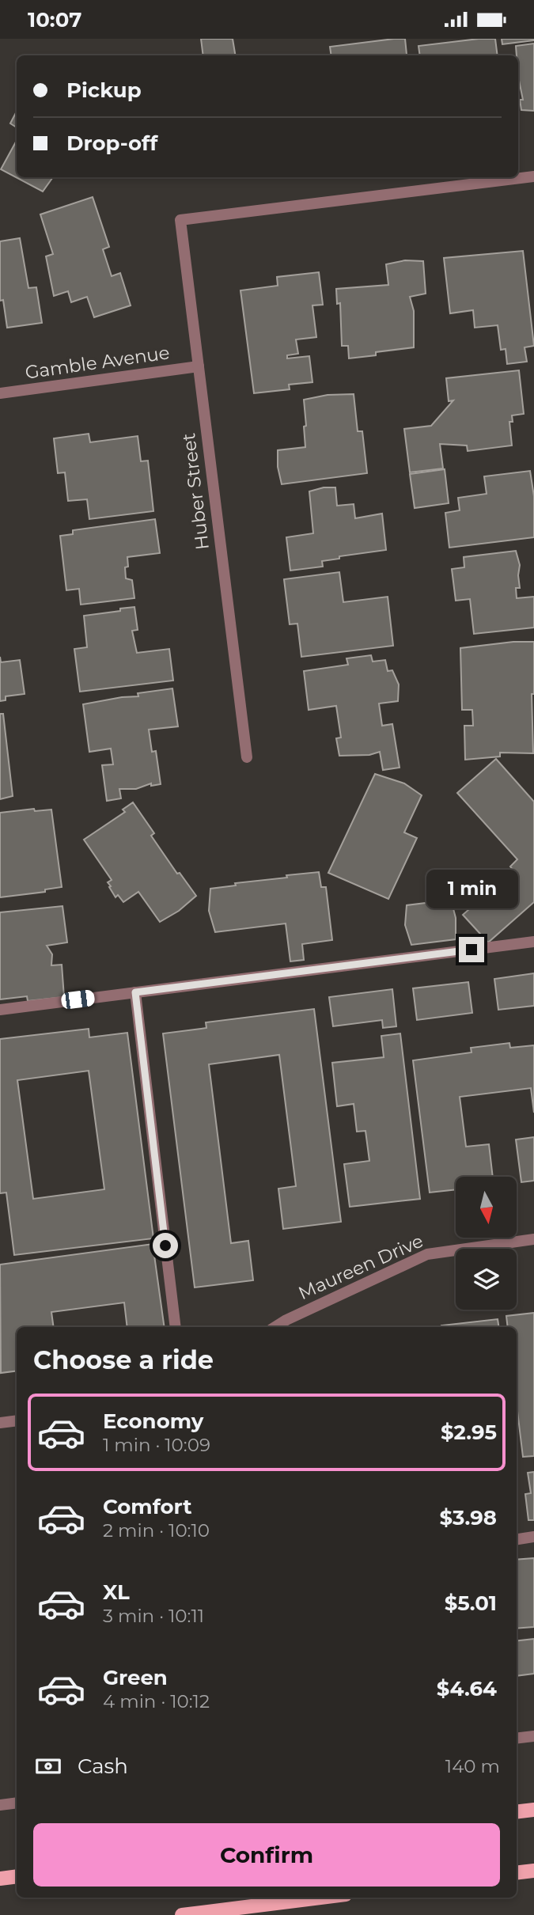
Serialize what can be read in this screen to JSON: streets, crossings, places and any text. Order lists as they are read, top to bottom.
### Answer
{
  "streets": {
    "street": ["Gamble Avenue", "Huber Street", "Maureen Drive"]
  },
  "crossings": [
    ["Gamble Avenue", "Huber Street"]
  ],
  "north": "bottom",
  "page": {
    "status": "10:07",
    "banner": ["Pickup", "Drop-off"],
    "bubble": "1 min",
    "heading": "Choose a ride",
    "list": [
      {
        "name": "Economy",
        "note": "1 min · 10:09",
        "value": "$2.95"
      },
      {
        "name": "Comfort",
        "note": "2 min · 10:10",
        "value": "$3.98"
      },
      {
        "name": "XL",
        "note": "3 min · 10:11",
        "value": "$5.01"
      },
      {
        "name": "Green",
        "note": "4 min · 10:12",
        "value": "$4.64"
      }
    ],
    "pay": ["Cash", "140 m"],
    "buttons": "Confirm"
  }
}
